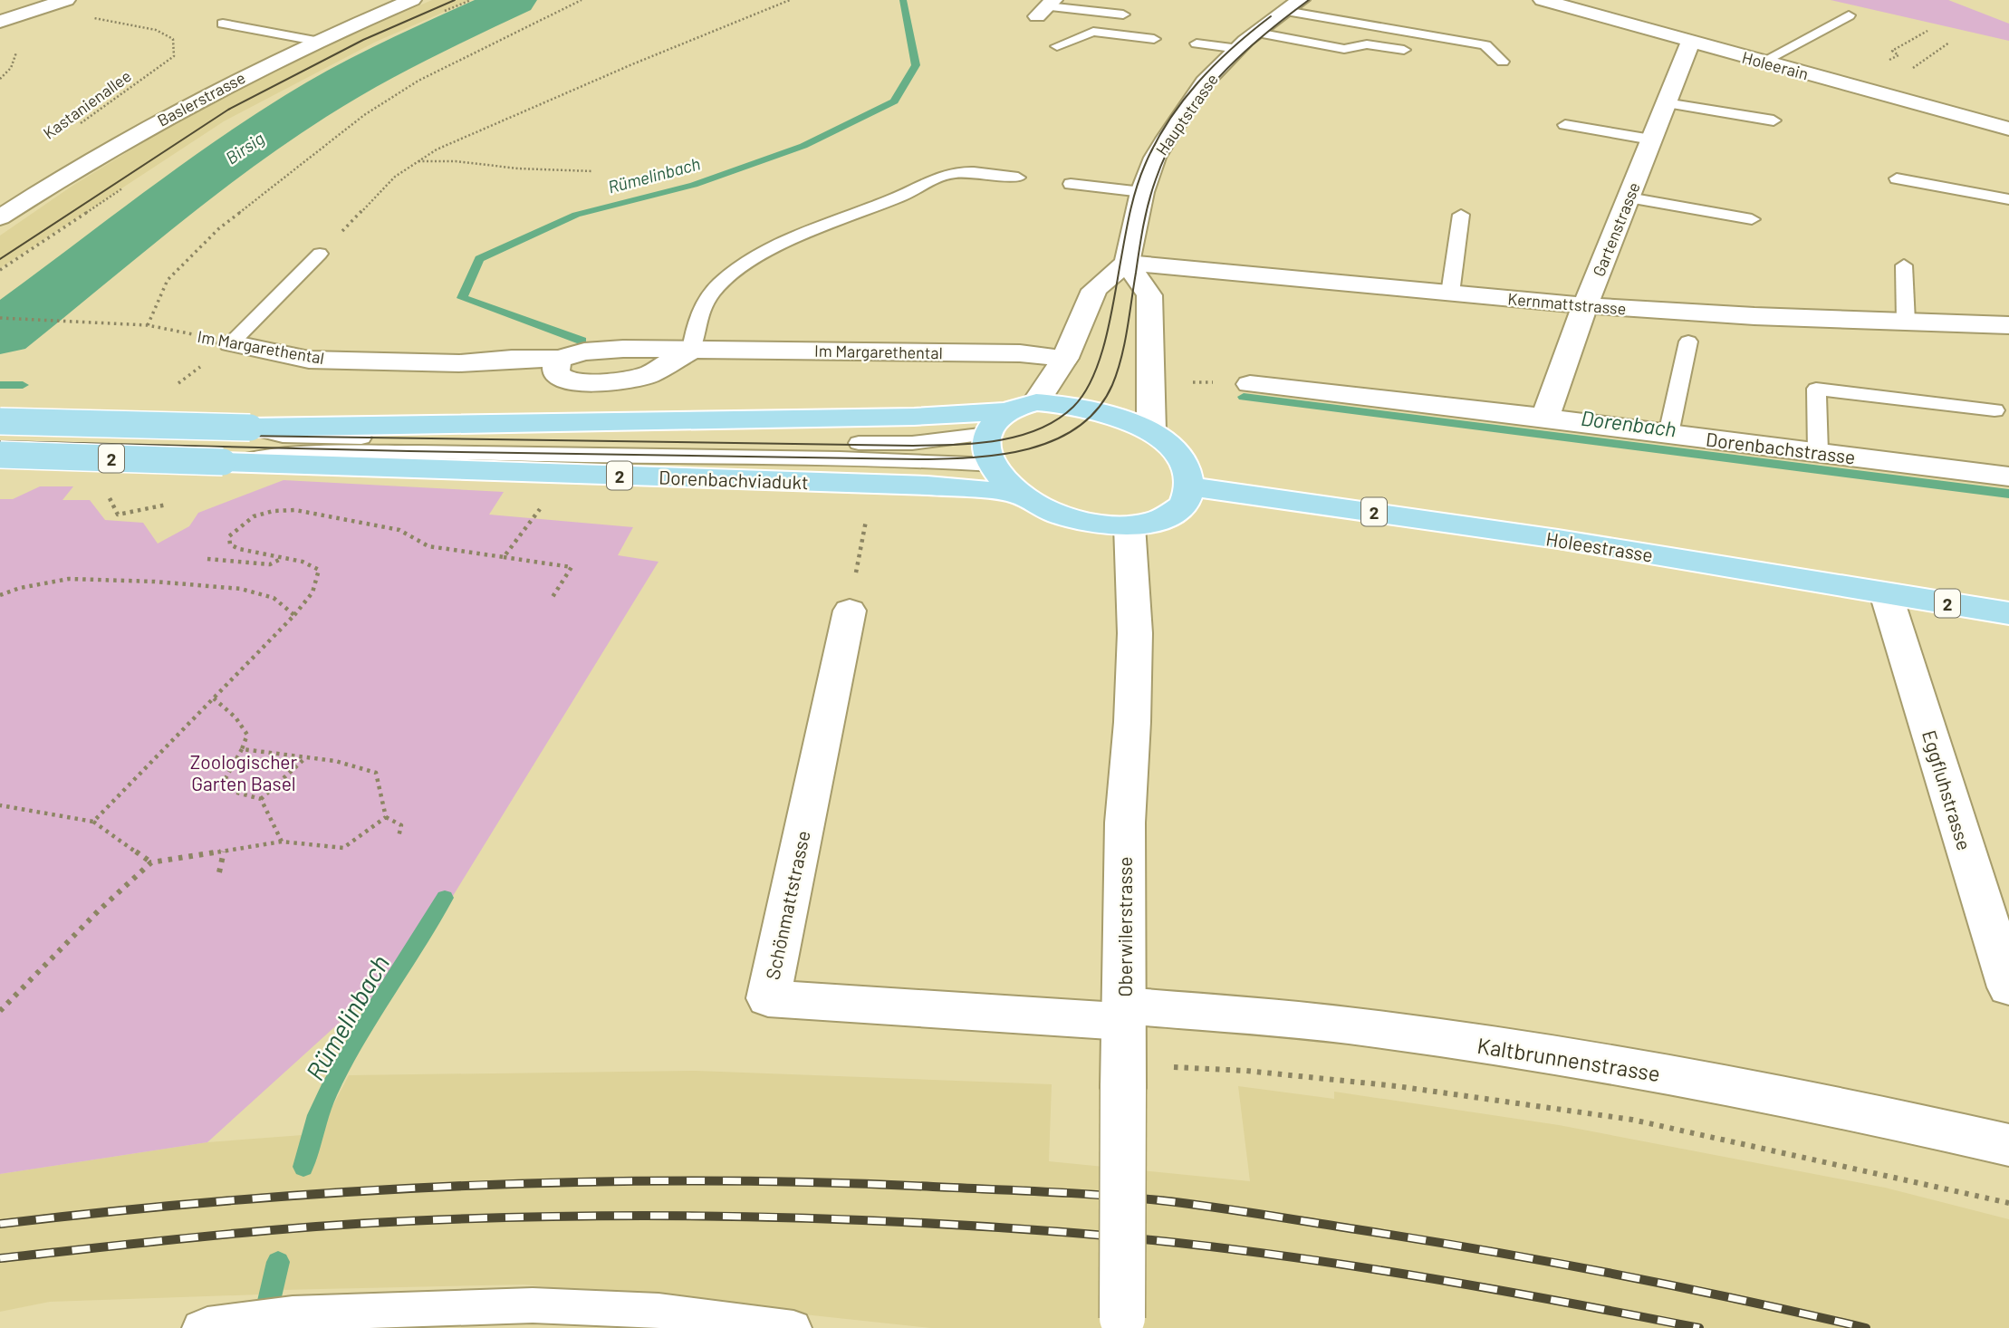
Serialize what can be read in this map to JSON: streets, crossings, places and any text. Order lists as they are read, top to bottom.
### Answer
{
  "streets": {
    "main road": ["2", "Dorenbachviadukt", "Holeestrasse"],
    "street": [
      "Holeerain",
      "Baslerstrasse",
      "Hauptstrasse",
      "Gartenstrasse",
      "Kernmattstrasse",
      "Im Margarethental",
      "Dorenbachstrasse",
      "Eggfluhstrasse",
      "Schönmattstrasse",
      "Oberwilerstrasse",
      "Kaltbrunnenstrasse"
    ],
    "path": ["Kastanienallee"]
  },
  "crossings": [
    ["Holeerain", "Gartenstrasse"],
    ["Hauptstrasse", "Kernmattstrasse"],
    ["Gartenstrasse", "Kernmattstrasse"],
    ["Gartenstrasse", "Dorenbachstrasse"],
    ["2", "Dorenbachviadukt"],
    ["Holeestrasse", "Eggfluhstrasse"],
    ["Schönmattstrasse", "Oberwilerstrasse"],
    ["Schönmattstrasse", "Kaltbrunnenstrasse"],
    ["Oberwilerstrasse", "Kaltbrunnenstrasse"]
  ],
  "water": ["Birsig", "Rümelinbach", "Dorenbach"],
  "parks": ["Zoologischer Garten Basel"]
}
